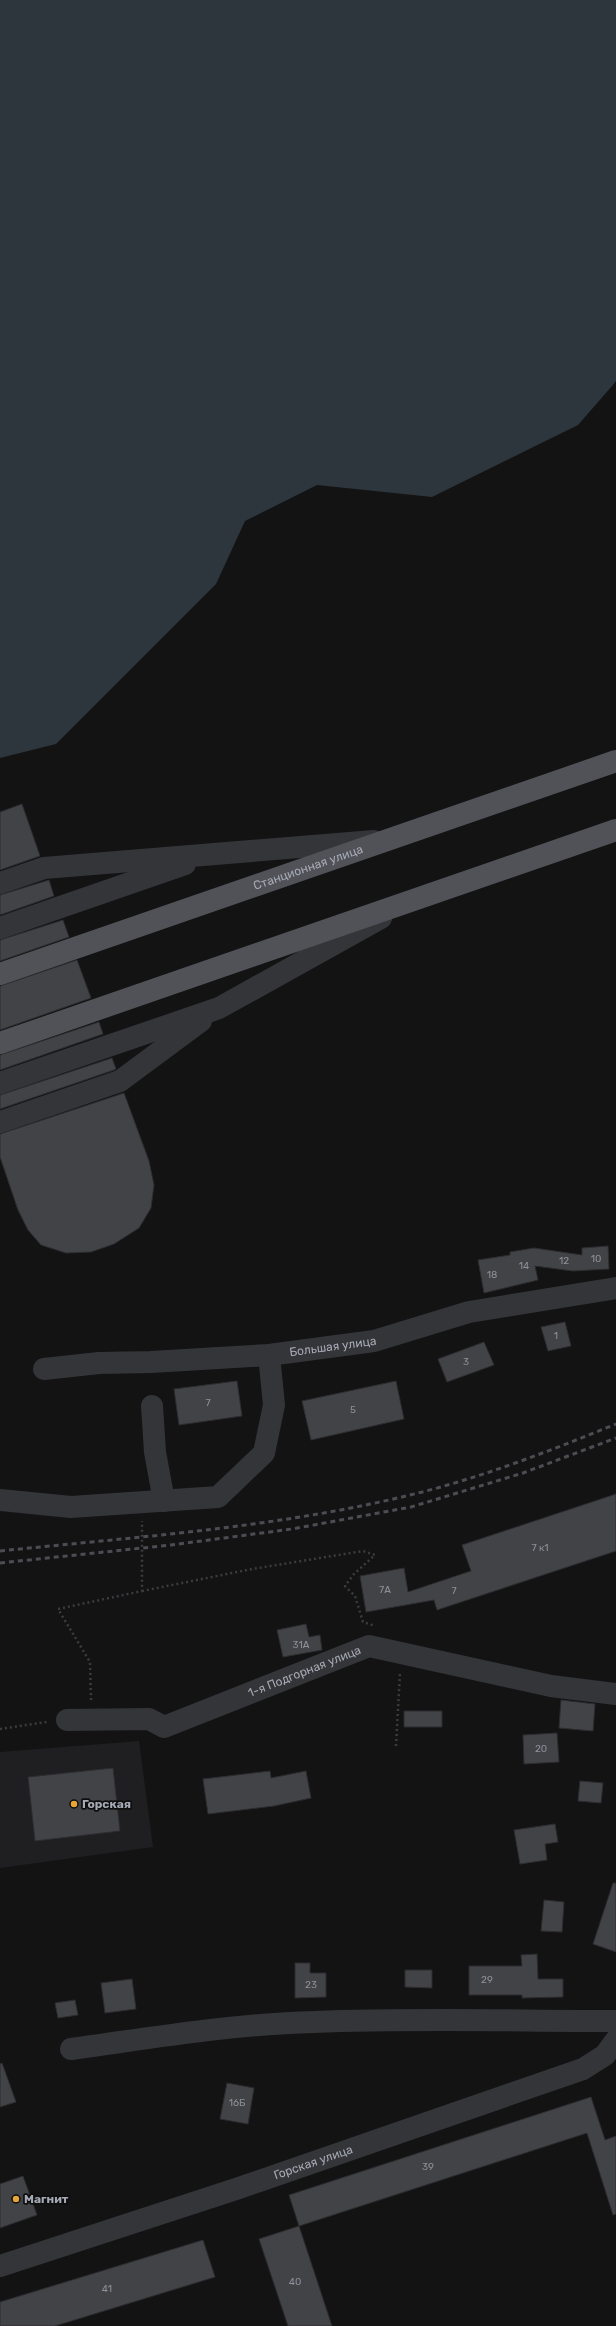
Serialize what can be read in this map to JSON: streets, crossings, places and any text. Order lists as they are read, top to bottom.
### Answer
{
  "streets": {
    "main road": ["Станционная улица"],
    "street": ["Большая улица", "1-я Подгорная улица", "Горская улица"]
  },
  "places": ["Горская", "Магнит"],
  "house_numbers": [
    "10",
    "12",
    "14",
    "18",
    "1",
    "3",
    "7",
    "5",
    "7 к1",
    "7А",
    "7",
    "31А",
    "20",
    "29",
    "23",
    "16Б",
    "39",
    "40",
    "41"
  ]
}
